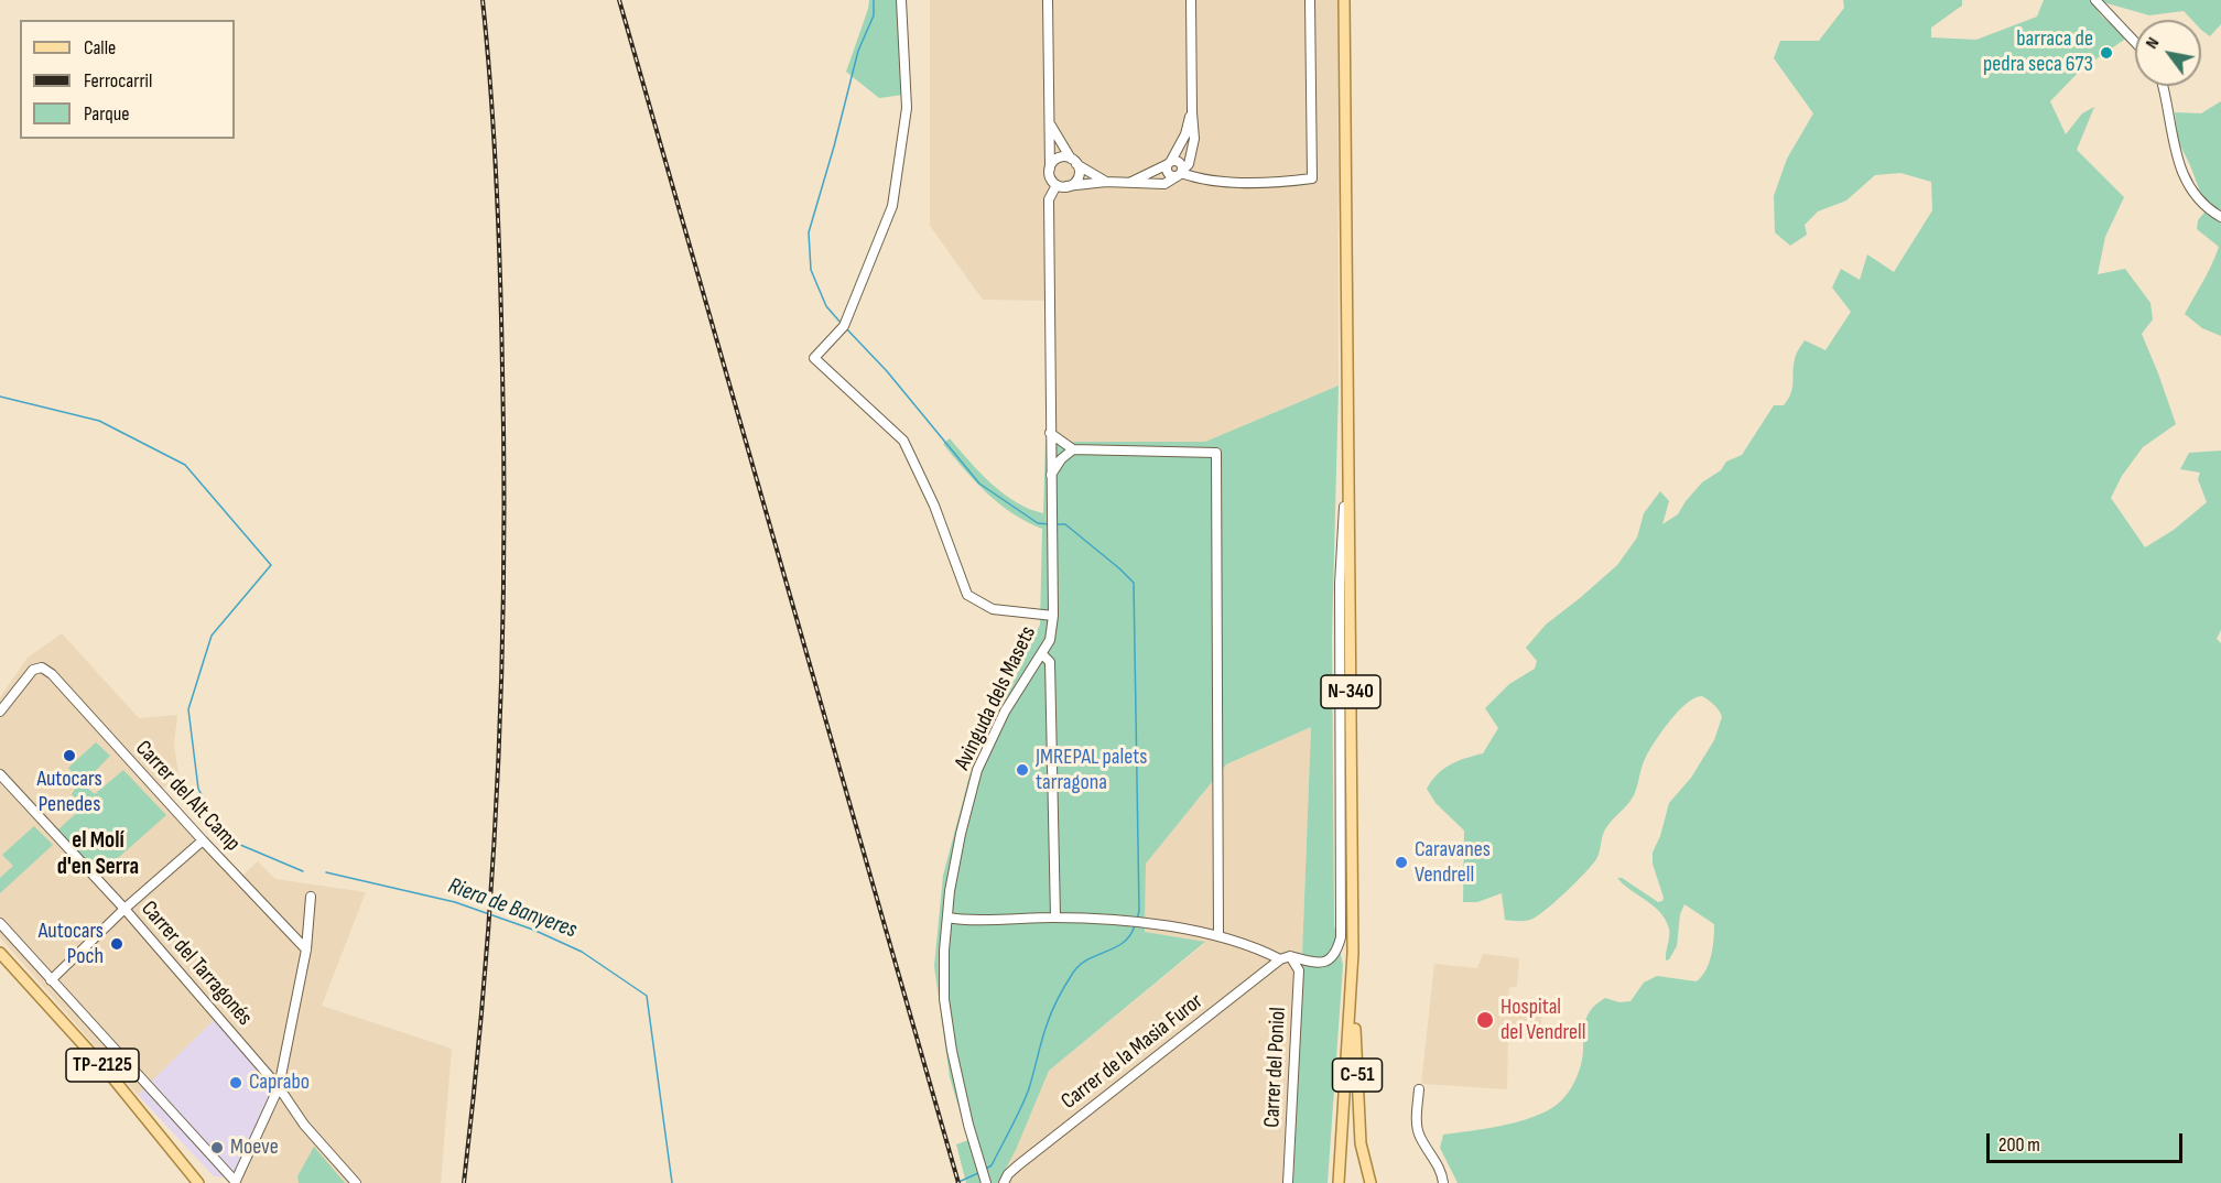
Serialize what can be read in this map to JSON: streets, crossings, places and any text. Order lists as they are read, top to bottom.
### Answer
{
  "streets": {
    "main road": ["N-340", "TP-2125", "C-51"],
    "street": [
      "Avinguda dels Masets",
      "Carrer del Alt Camp",
      "Carrer del Tarragonés",
      "Carrer de la Masia Furor",
      "Carrer del Poniol"
    ]
  },
  "crossings": [
    ["N-340", "C-51"],
    ["Carrer de la Masia Furor", "Carrer del Poniol"]
  ],
  "districts": ["el Molí d'en Serra"],
  "water": ["Riera de Banyeres"],
  "places": [
    "barraca de pedra seca 673",
    "Autocars Penedes",
    "JMREPAL palets tarragona",
    "Caravanes Vendrell",
    "Autocars Poch",
    "Hospital del Vendrell",
    "Caprabo",
    "Moeve"
  ],
  "legend": ["Calle", "Ferrocarril", "Parque"],
  "scale_bar": "200 m",
  "north": "top left"
}
